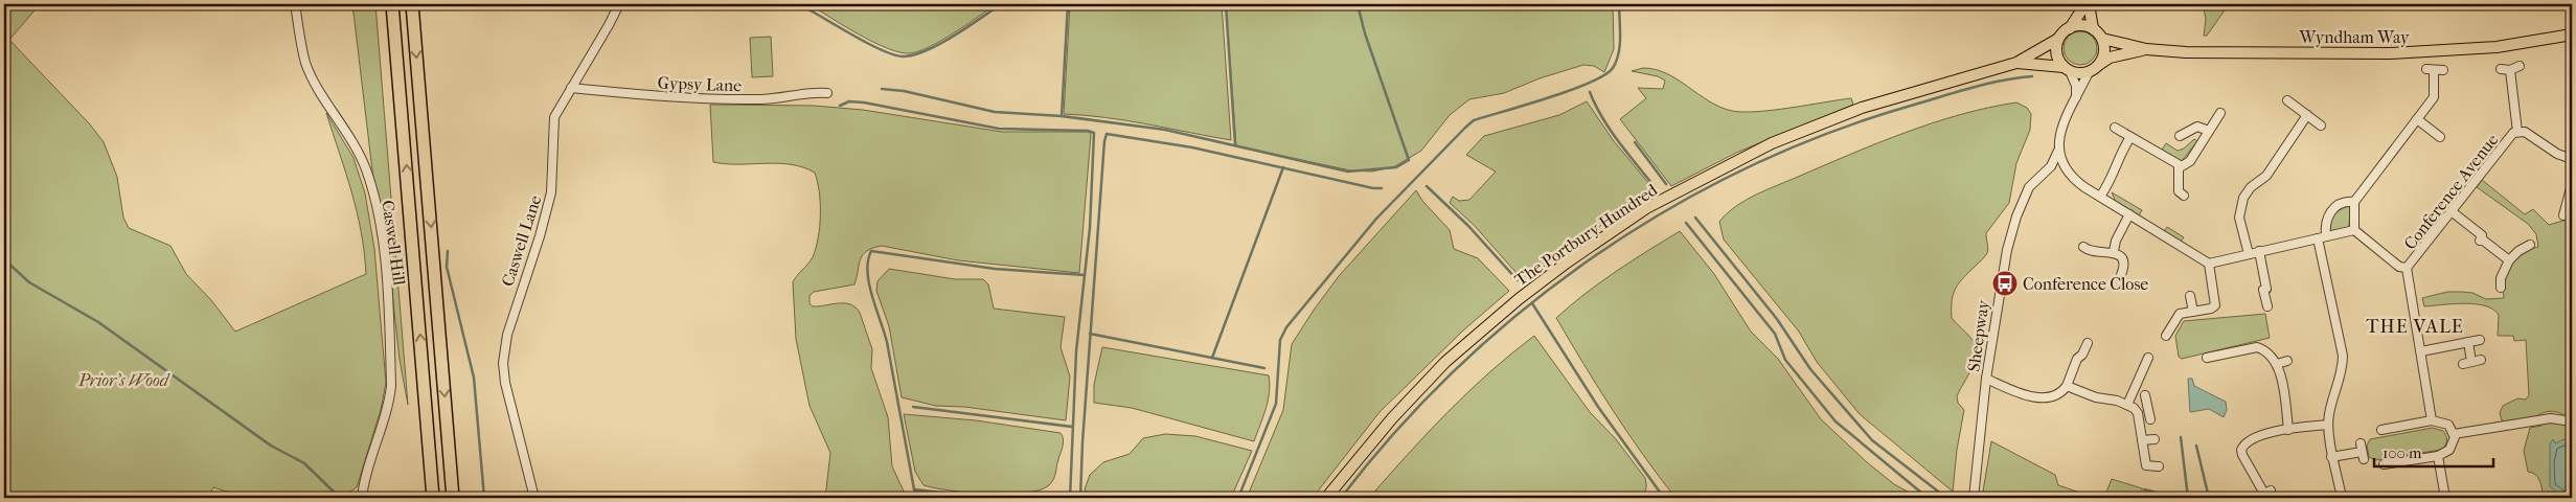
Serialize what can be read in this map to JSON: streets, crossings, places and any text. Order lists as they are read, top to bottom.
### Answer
{
  "streets": {
    "main road": ["Wyndham Way", "The Portbury Hundred"],
    "street": [
      "Gypsy Lane",
      "Conference Avenue",
      "Caswell Lane",
      "Caswell Hill",
      "Sheepway"
    ]
  },
  "crossings": [
    ["Wyndham Way", "The Portbury Hundred"],
    ["Wyndham Way", "Sheepway"],
    ["Gypsy Lane", "Caswell Lane"],
    ["The Portbury Hundred", "Sheepway"]
  ],
  "districts": ["THE VALE"],
  "parks": ["Prior's Wood"],
  "places": {
    "bus stop": ["Conference Close"]
  },
  "scale_bar": "100 m"
}
